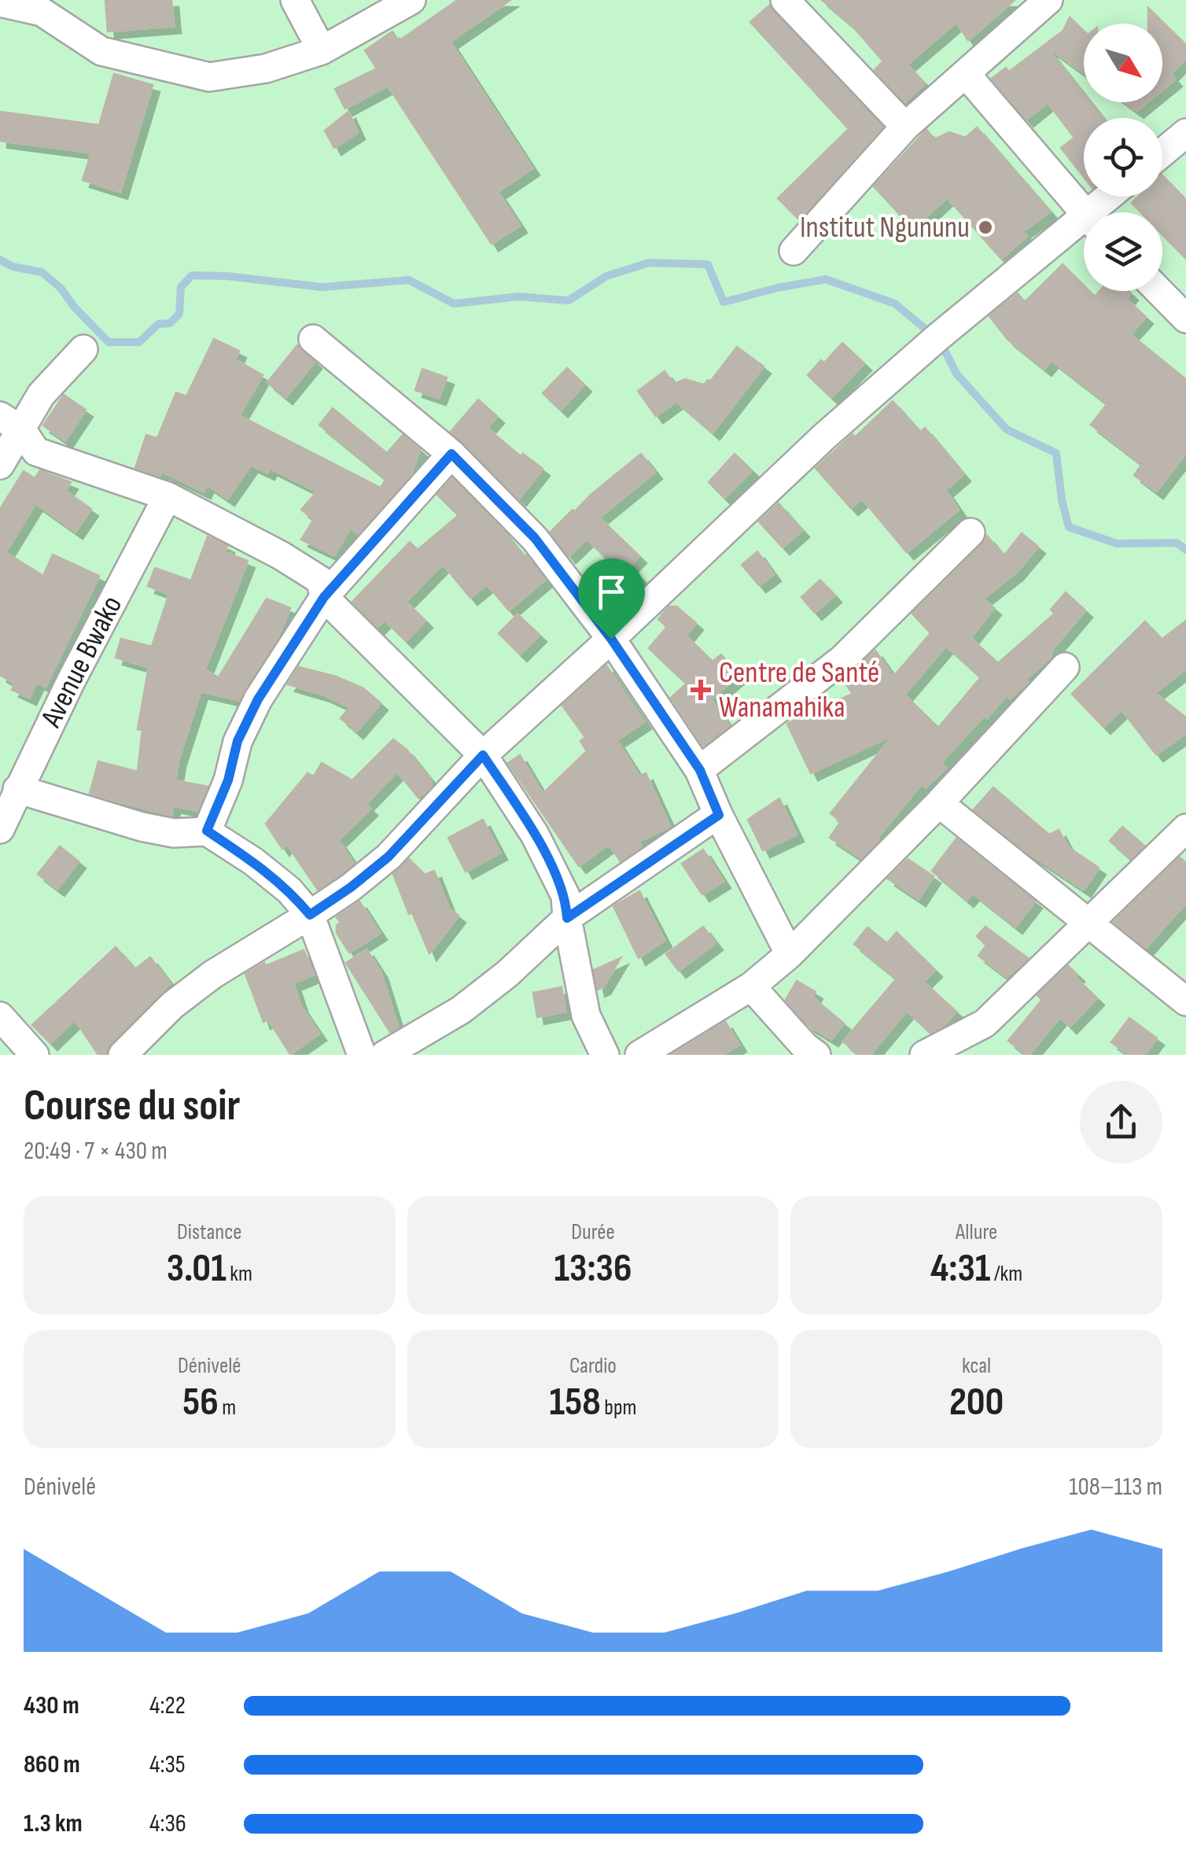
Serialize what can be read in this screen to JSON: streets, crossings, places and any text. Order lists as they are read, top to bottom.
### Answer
{
  "streets": {
    "street": ["Avenue Bwako"]
  },
  "places": {
    "other": ["Institut Ngununu"],
    "health": ["Centre de Santé Wanamahika"]
  },
  "north": "bottom right",
  "page": {
    "heading": ["Course du soir", "20:49 · 7 × 430 m"],
    "stats": [
      ["Distance", "3.01 km"],
      ["Durée", "13:36"],
      ["Allure", "4:31 /km"],
      ["Dénivelé", "56 m"],
      ["Cardio", "158 bpm"],
      ["kcal", "200"]
    ],
    "chart": ["Dénivelé", "108–113 m"],
    "list": [
      {
        "name": "430 m",
        "note": "4:22"
      },
      {
        "name": "860 m",
        "note": "4:35"
      },
      {
        "name": "1.3 km",
        "note": "4:36"
      }
    ]
  }
}
